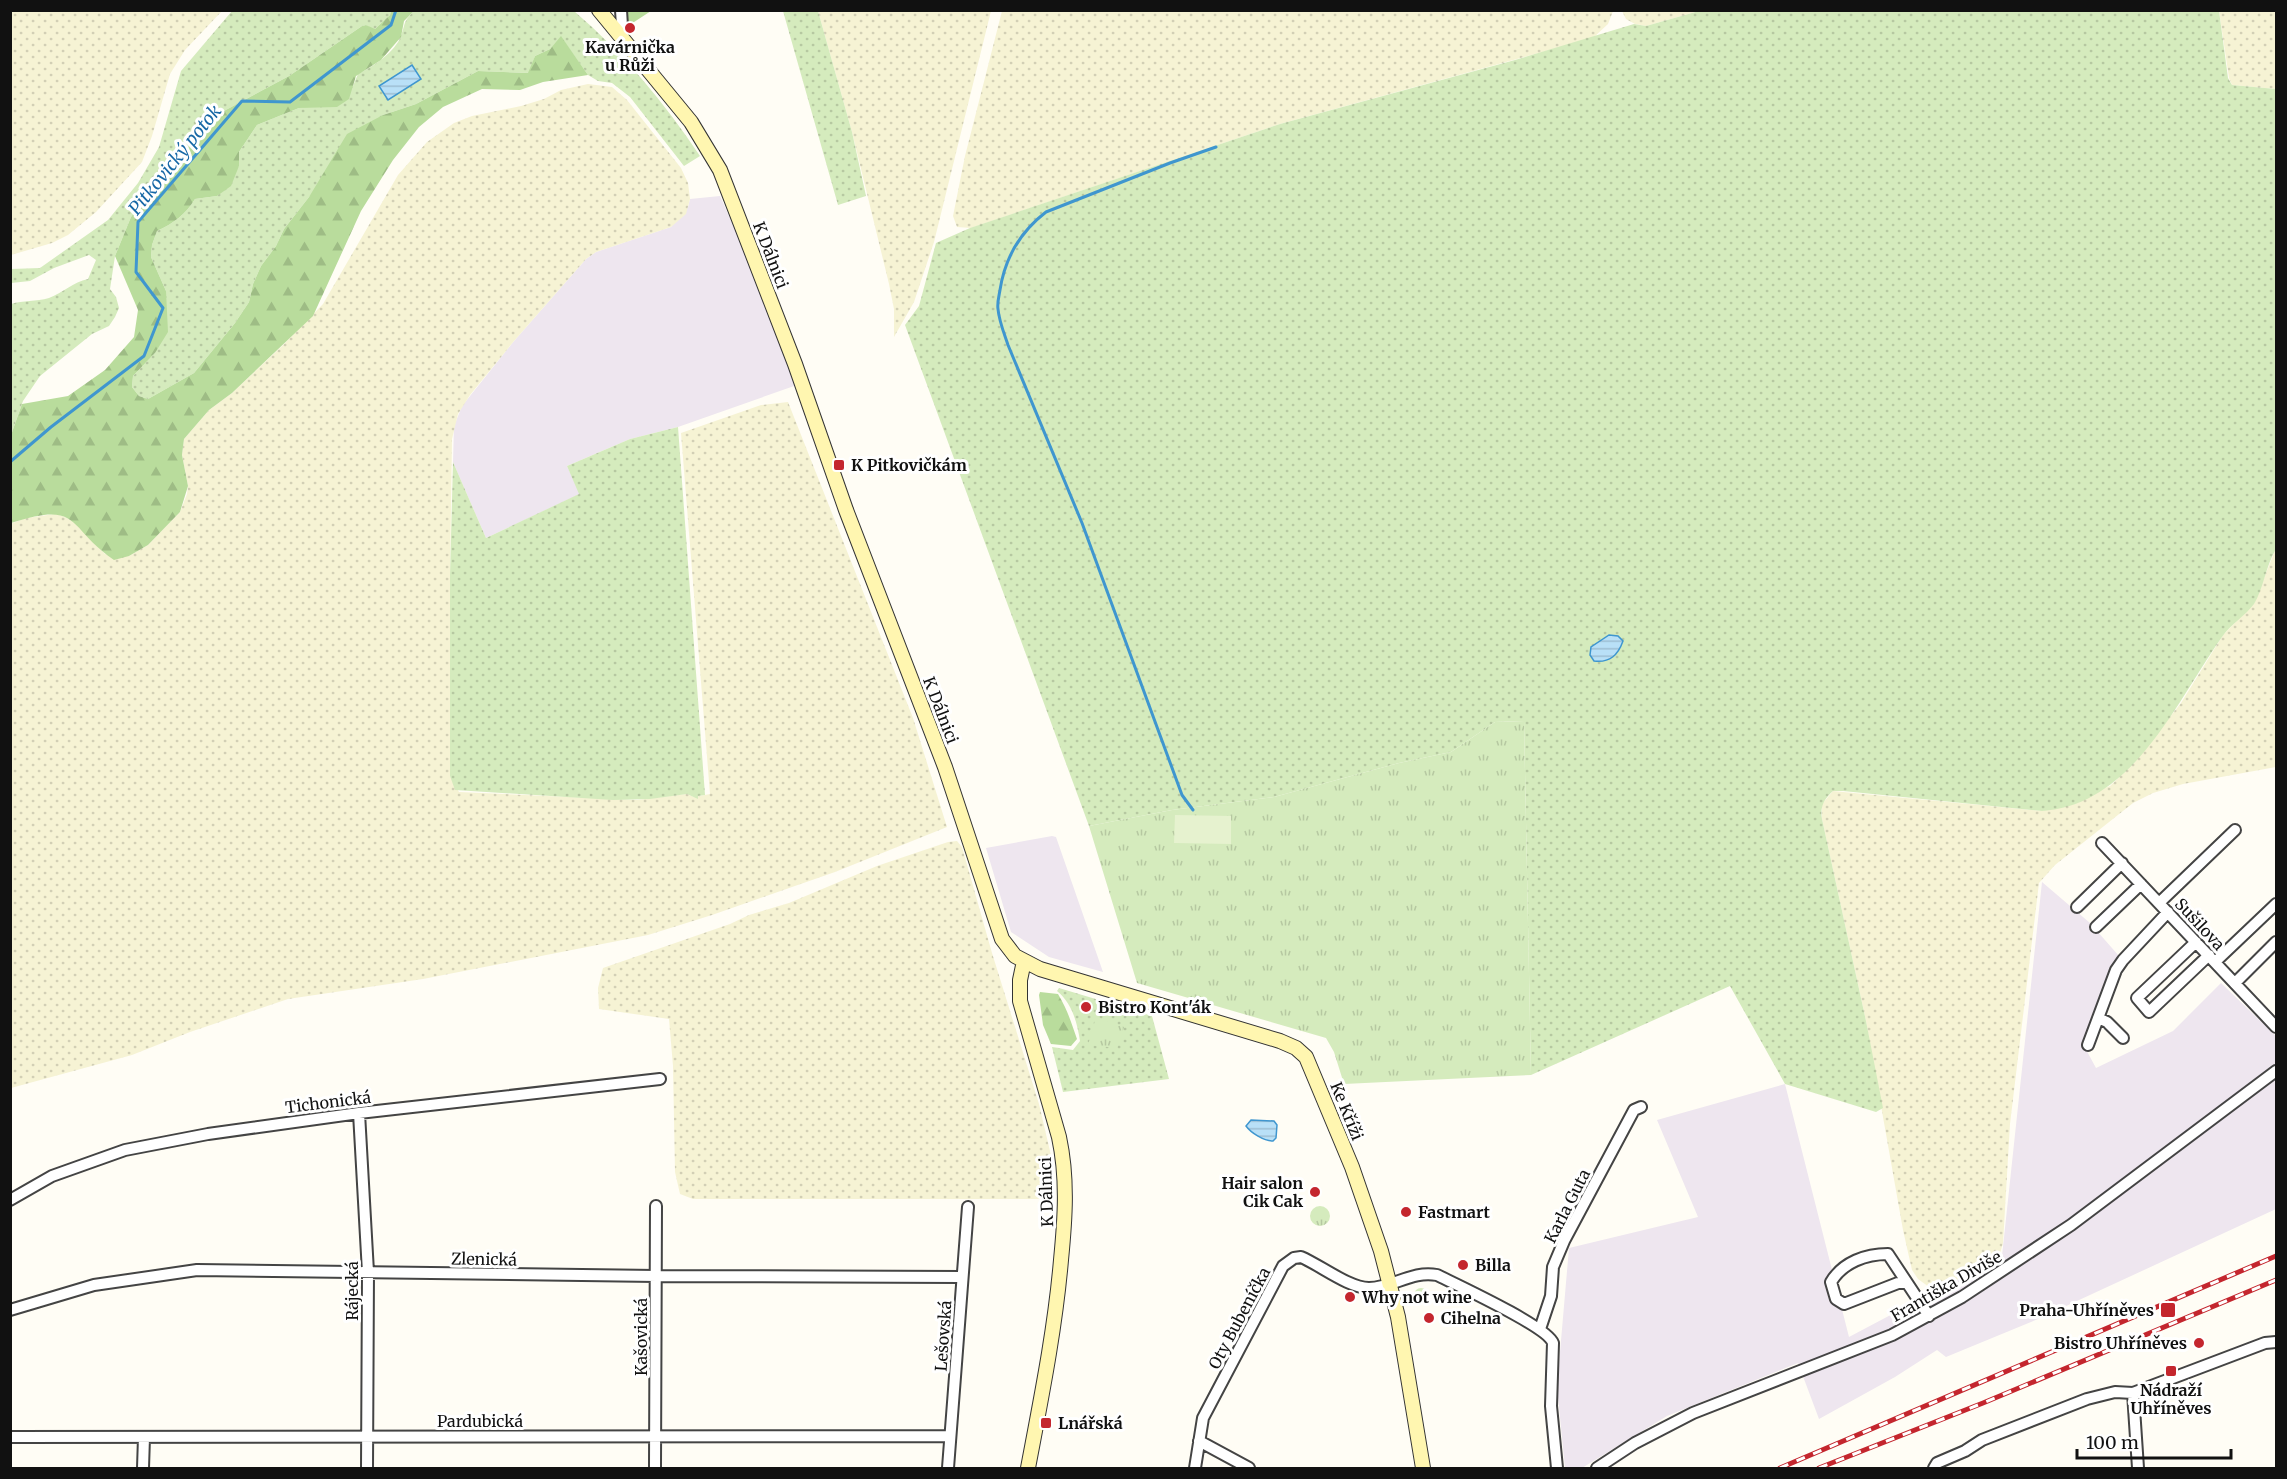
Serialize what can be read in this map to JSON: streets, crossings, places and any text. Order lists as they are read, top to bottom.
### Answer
{
  "streets": {
    "street": [
      "K Dálnici",
      "Sušilova",
      "Tichonická",
      "Ke Kříži",
      "Karla Guta",
      "Zlenická",
      "Františka Diviše",
      "Rájecká",
      "Oty Bubeníčka",
      "Lešovská",
      "Kašovická",
      "Pardubická"
    ]
  },
  "crossings": [
    ["K Dálnici", "Ke Kříži"],
    ["Tichonická", "Rájecká"],
    ["Ke Kříži", "Oty Bubeníčka"],
    ["Zlenická", "Rájecká"],
    ["Zlenická", "Lešovská"],
    ["Zlenická", "Kašovická"],
    ["Rájecká", "Pardubická"],
    ["Lešovská", "Pardubická"],
    ["Kašovická", "Pardubická"]
  ],
  "water": ["Pitkovický potok"],
  "places": {
    "other": [
      "Kavárnička u Růži",
      "Bistro Kont'ák",
      "Hair salon Cik Cak",
      "Fastmart",
      "Billa",
      "Why not wine",
      "Cihelna",
      "Bistro Uhříněves"
    ],
    "transit": [
      "K Pitkovičkám",
      "Praha-Uhříněves",
      "Nádraží Uhříněves",
      "Lnářská"
    ]
  },
  "scale_bar": "100 m"
}
